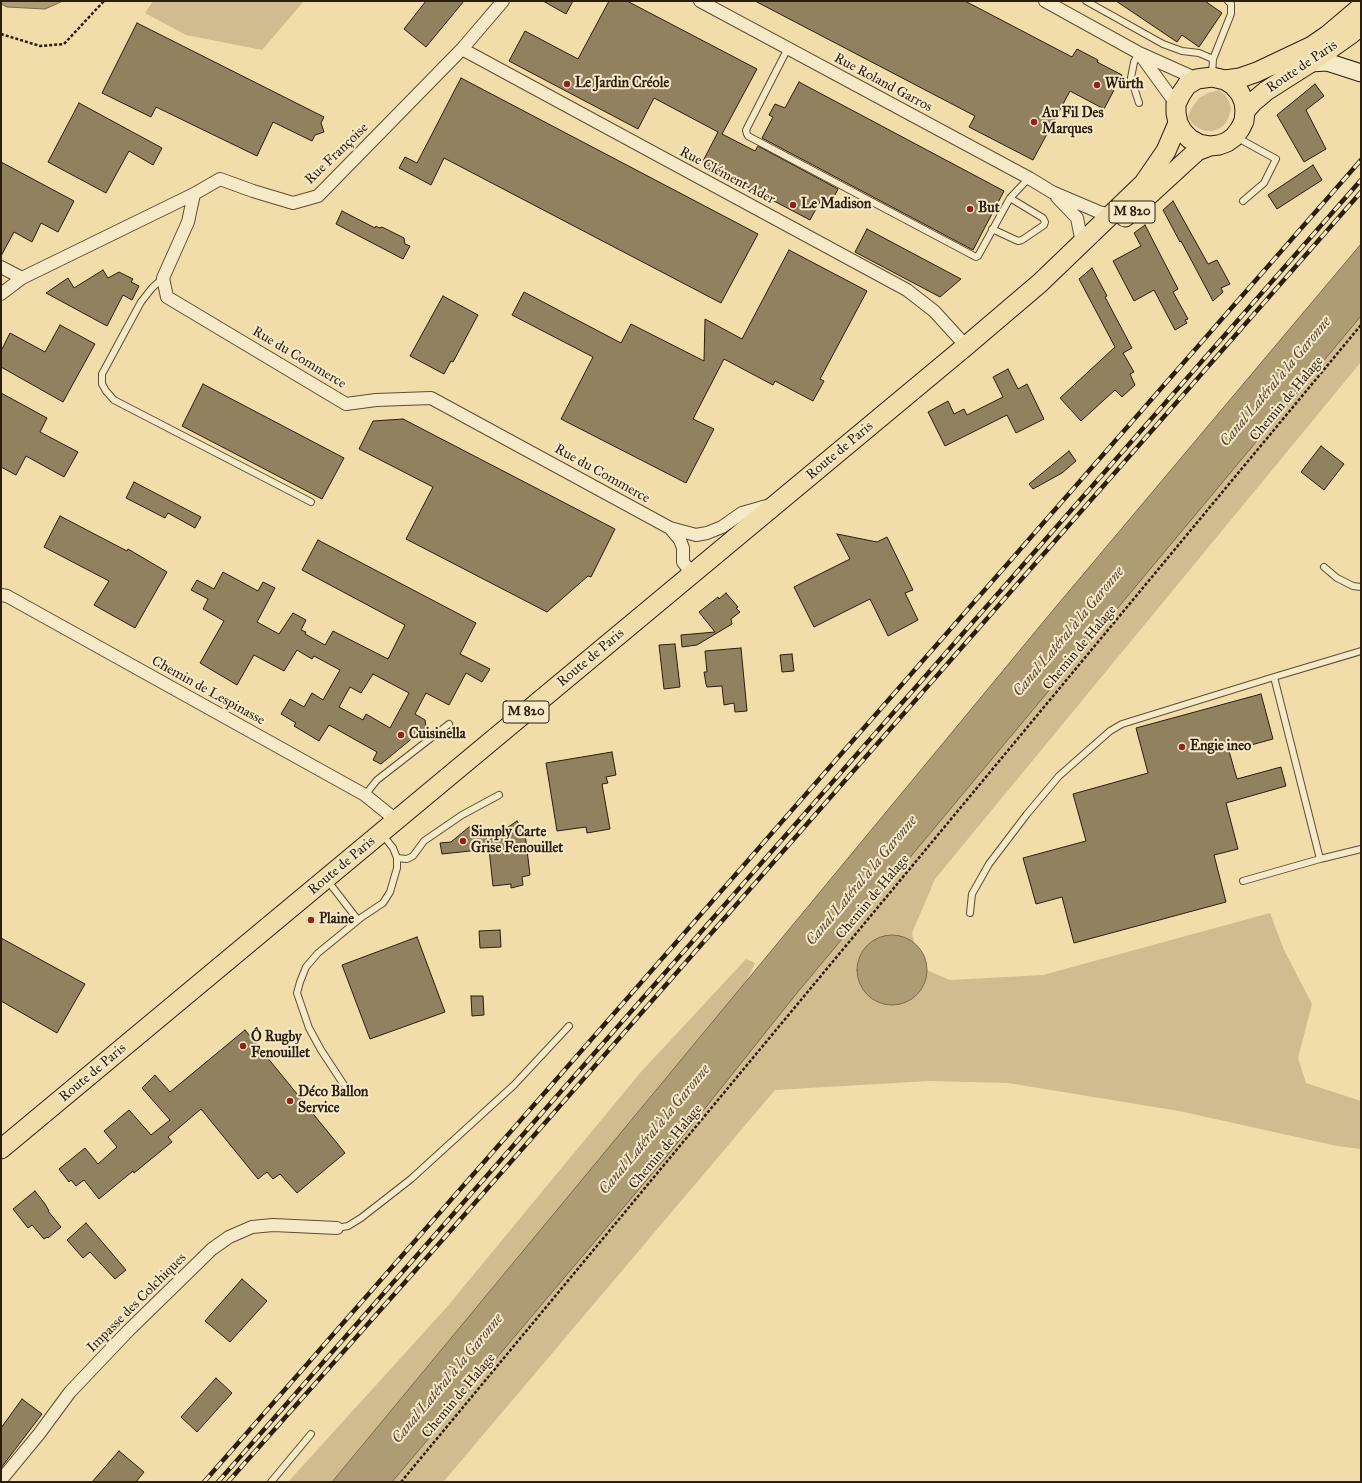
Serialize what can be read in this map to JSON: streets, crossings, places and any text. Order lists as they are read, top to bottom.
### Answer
{
  "streets": {
    "main road": ["Route de Paris", "M 820"],
    "street": [
      "Rue Roland Garros",
      "Rue Françoise",
      "Rue Clément Ader",
      "Rue du Commerce",
      "Chemin de Lespinasse",
      "Impasse des Colchiques"
    ],
    "path": ["Chemin de Halage"]
  },
  "crossings": [
    ["Route de Paris", "Rue Roland Garros"],
    ["Route de Paris", "Rue Clément Ader"],
    ["Route de Paris", "Rue du Commerce"],
    ["Route de Paris", "Chemin de Lespinasse"],
    ["Rue Françoise", "Rue Clément Ader"]
  ],
  "water": ["Canal Latéral à la Garonne"],
  "places": [
    "Le Jardin Créole",
    "Würth",
    "Au Fil Des Marques",
    "Le Madison",
    "But",
    "Cuisinella",
    "Engie ineo",
    "Simply Carte Grise Fenouillet",
    "Plaine",
    "Ô Rugby Fenouillet",
    "Déco Ballon Service"
  ]
}
